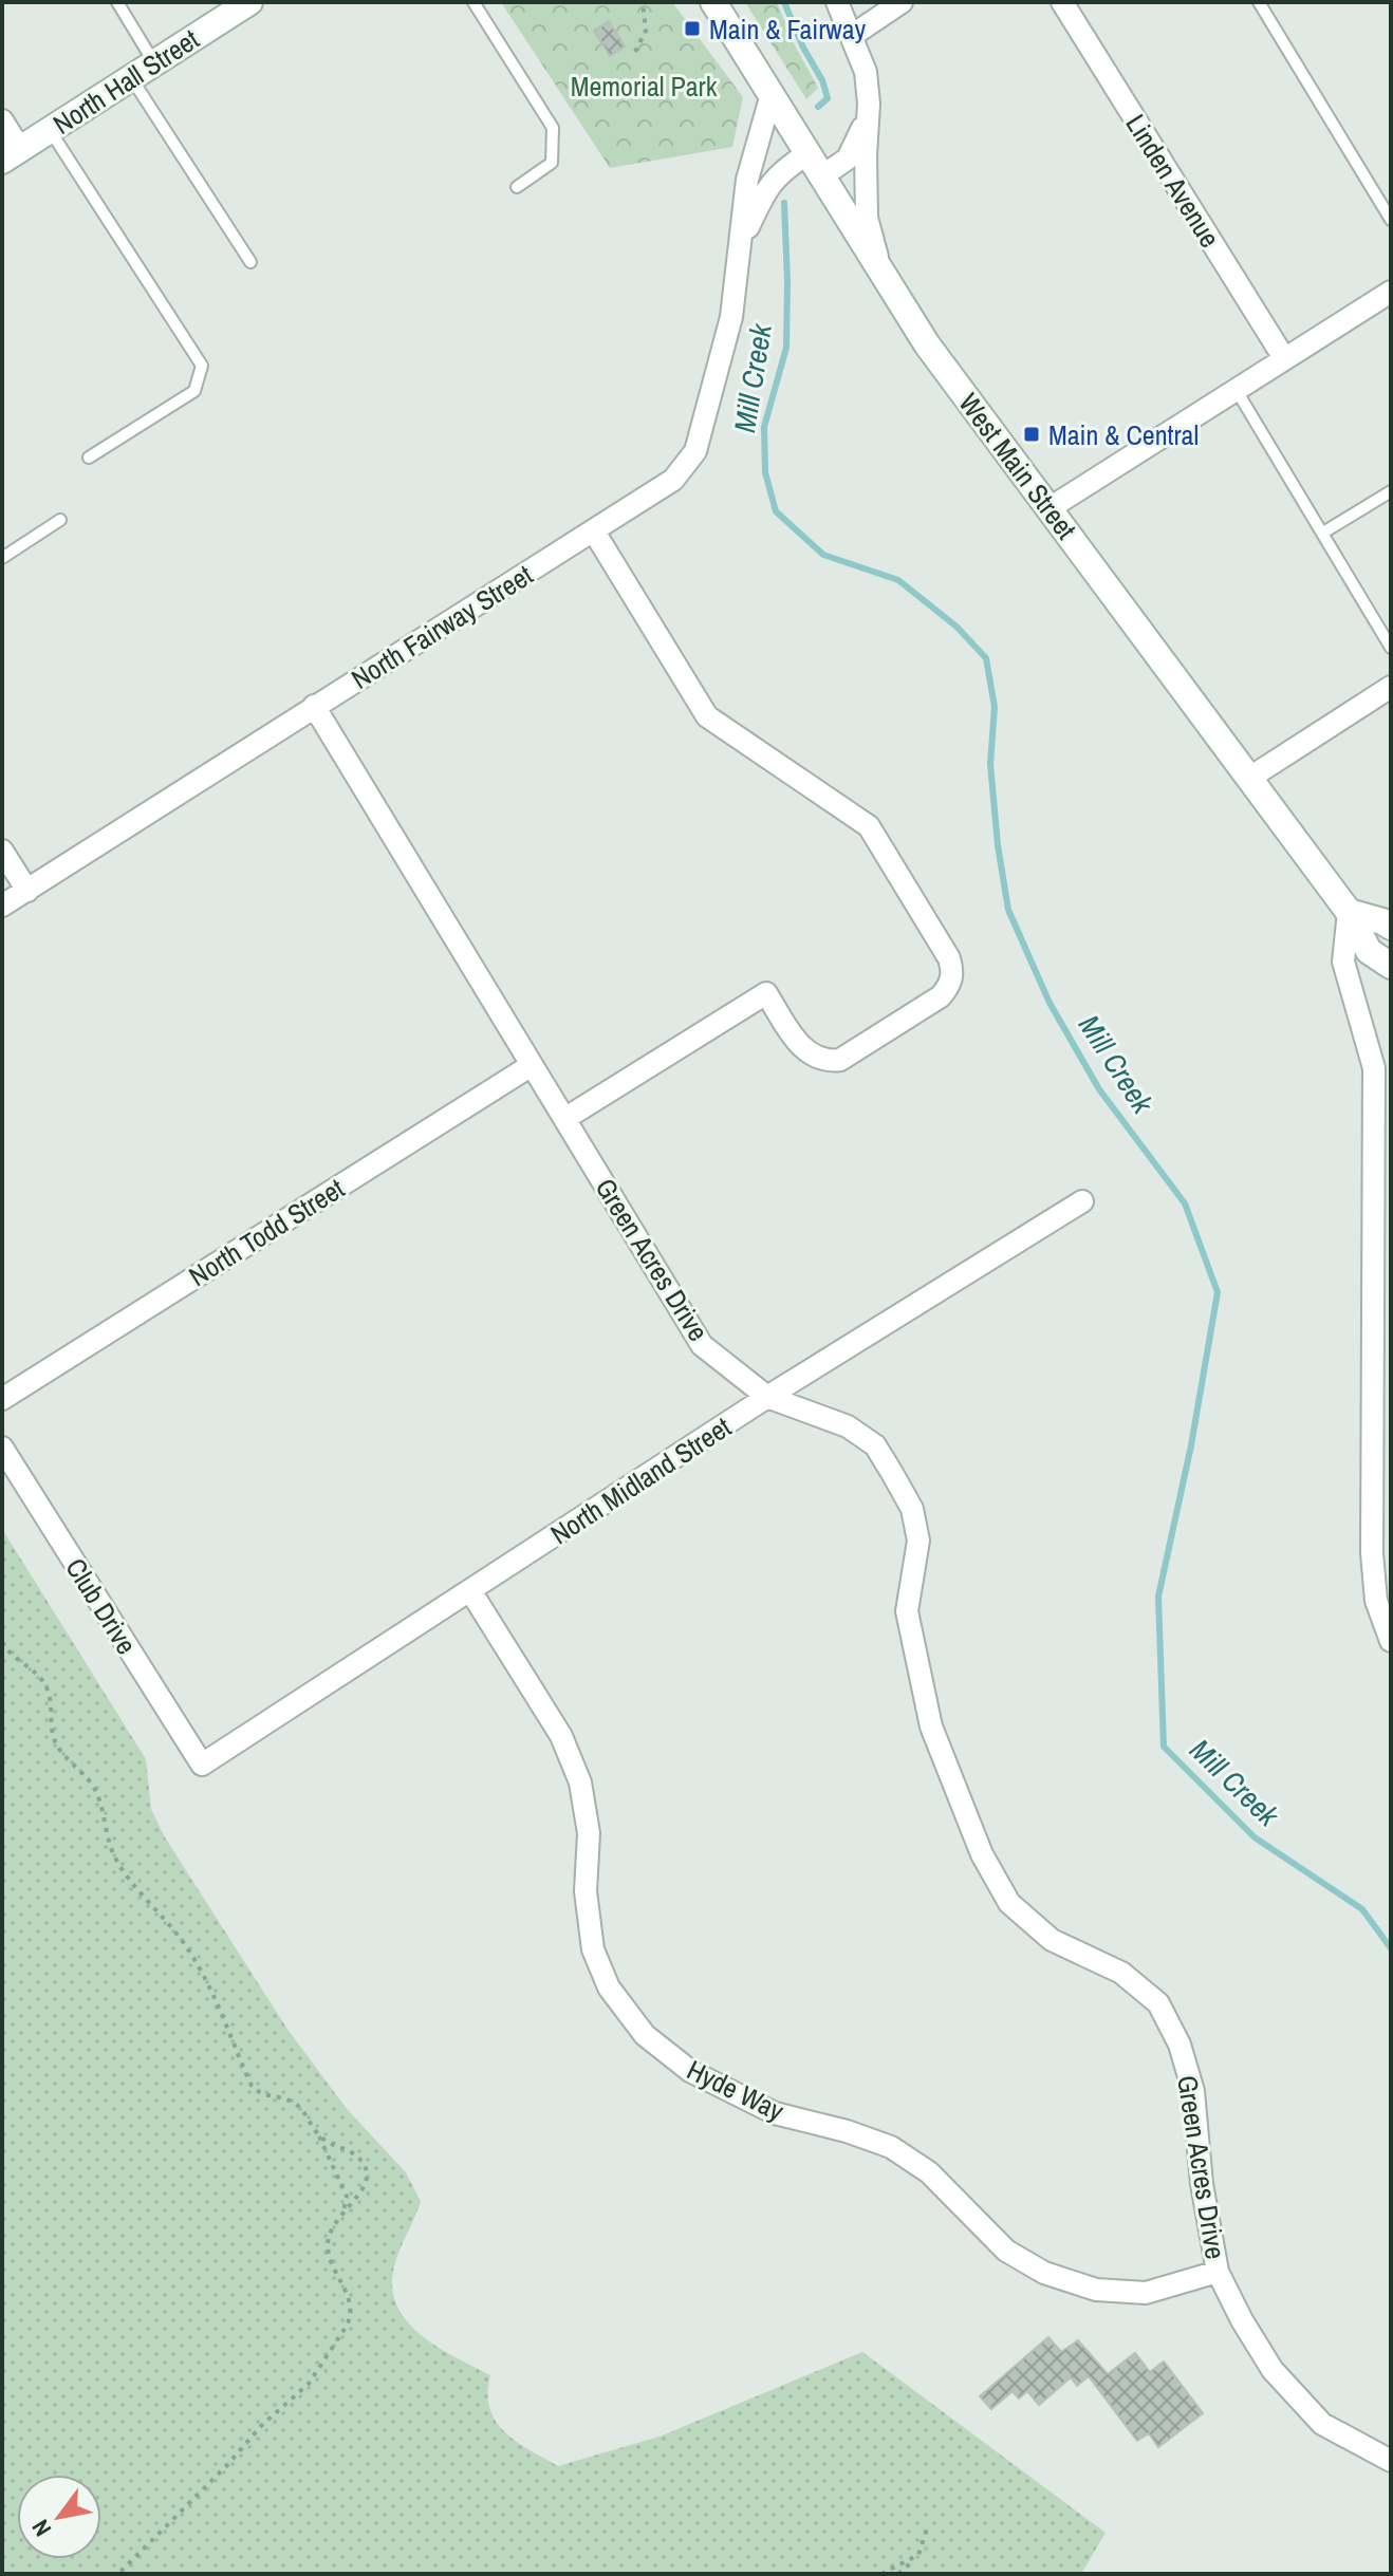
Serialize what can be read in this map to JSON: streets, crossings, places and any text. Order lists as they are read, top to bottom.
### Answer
{
  "streets": {
    "street": [
      "North Hall Street",
      "Linden Avenue",
      "West Main Street",
      "North Fairway Street",
      "North Todd Street",
      "Green Acres Drive",
      "North Midland Street",
      "Club Drive",
      "Hyde Way"
    ]
  },
  "crossings": [
    ["West Main Street", "North Fairway Street"],
    ["North Fairway Street", "Green Acres Drive"],
    ["North Todd Street", "Green Acres Drive"],
    ["Green Acres Drive", "North Midland Street"],
    ["Green Acres Drive", "Hyde Way"],
    ["North Midland Street", "Club Drive"],
    ["North Midland Street", "Hyde Way"]
  ],
  "water": ["Mill Creek"],
  "parks": ["Memorial Park"],
  "places": {
    "transit": ["Main & Fairway", "Main & Central"]
  },
  "north": "bottom left"
}
